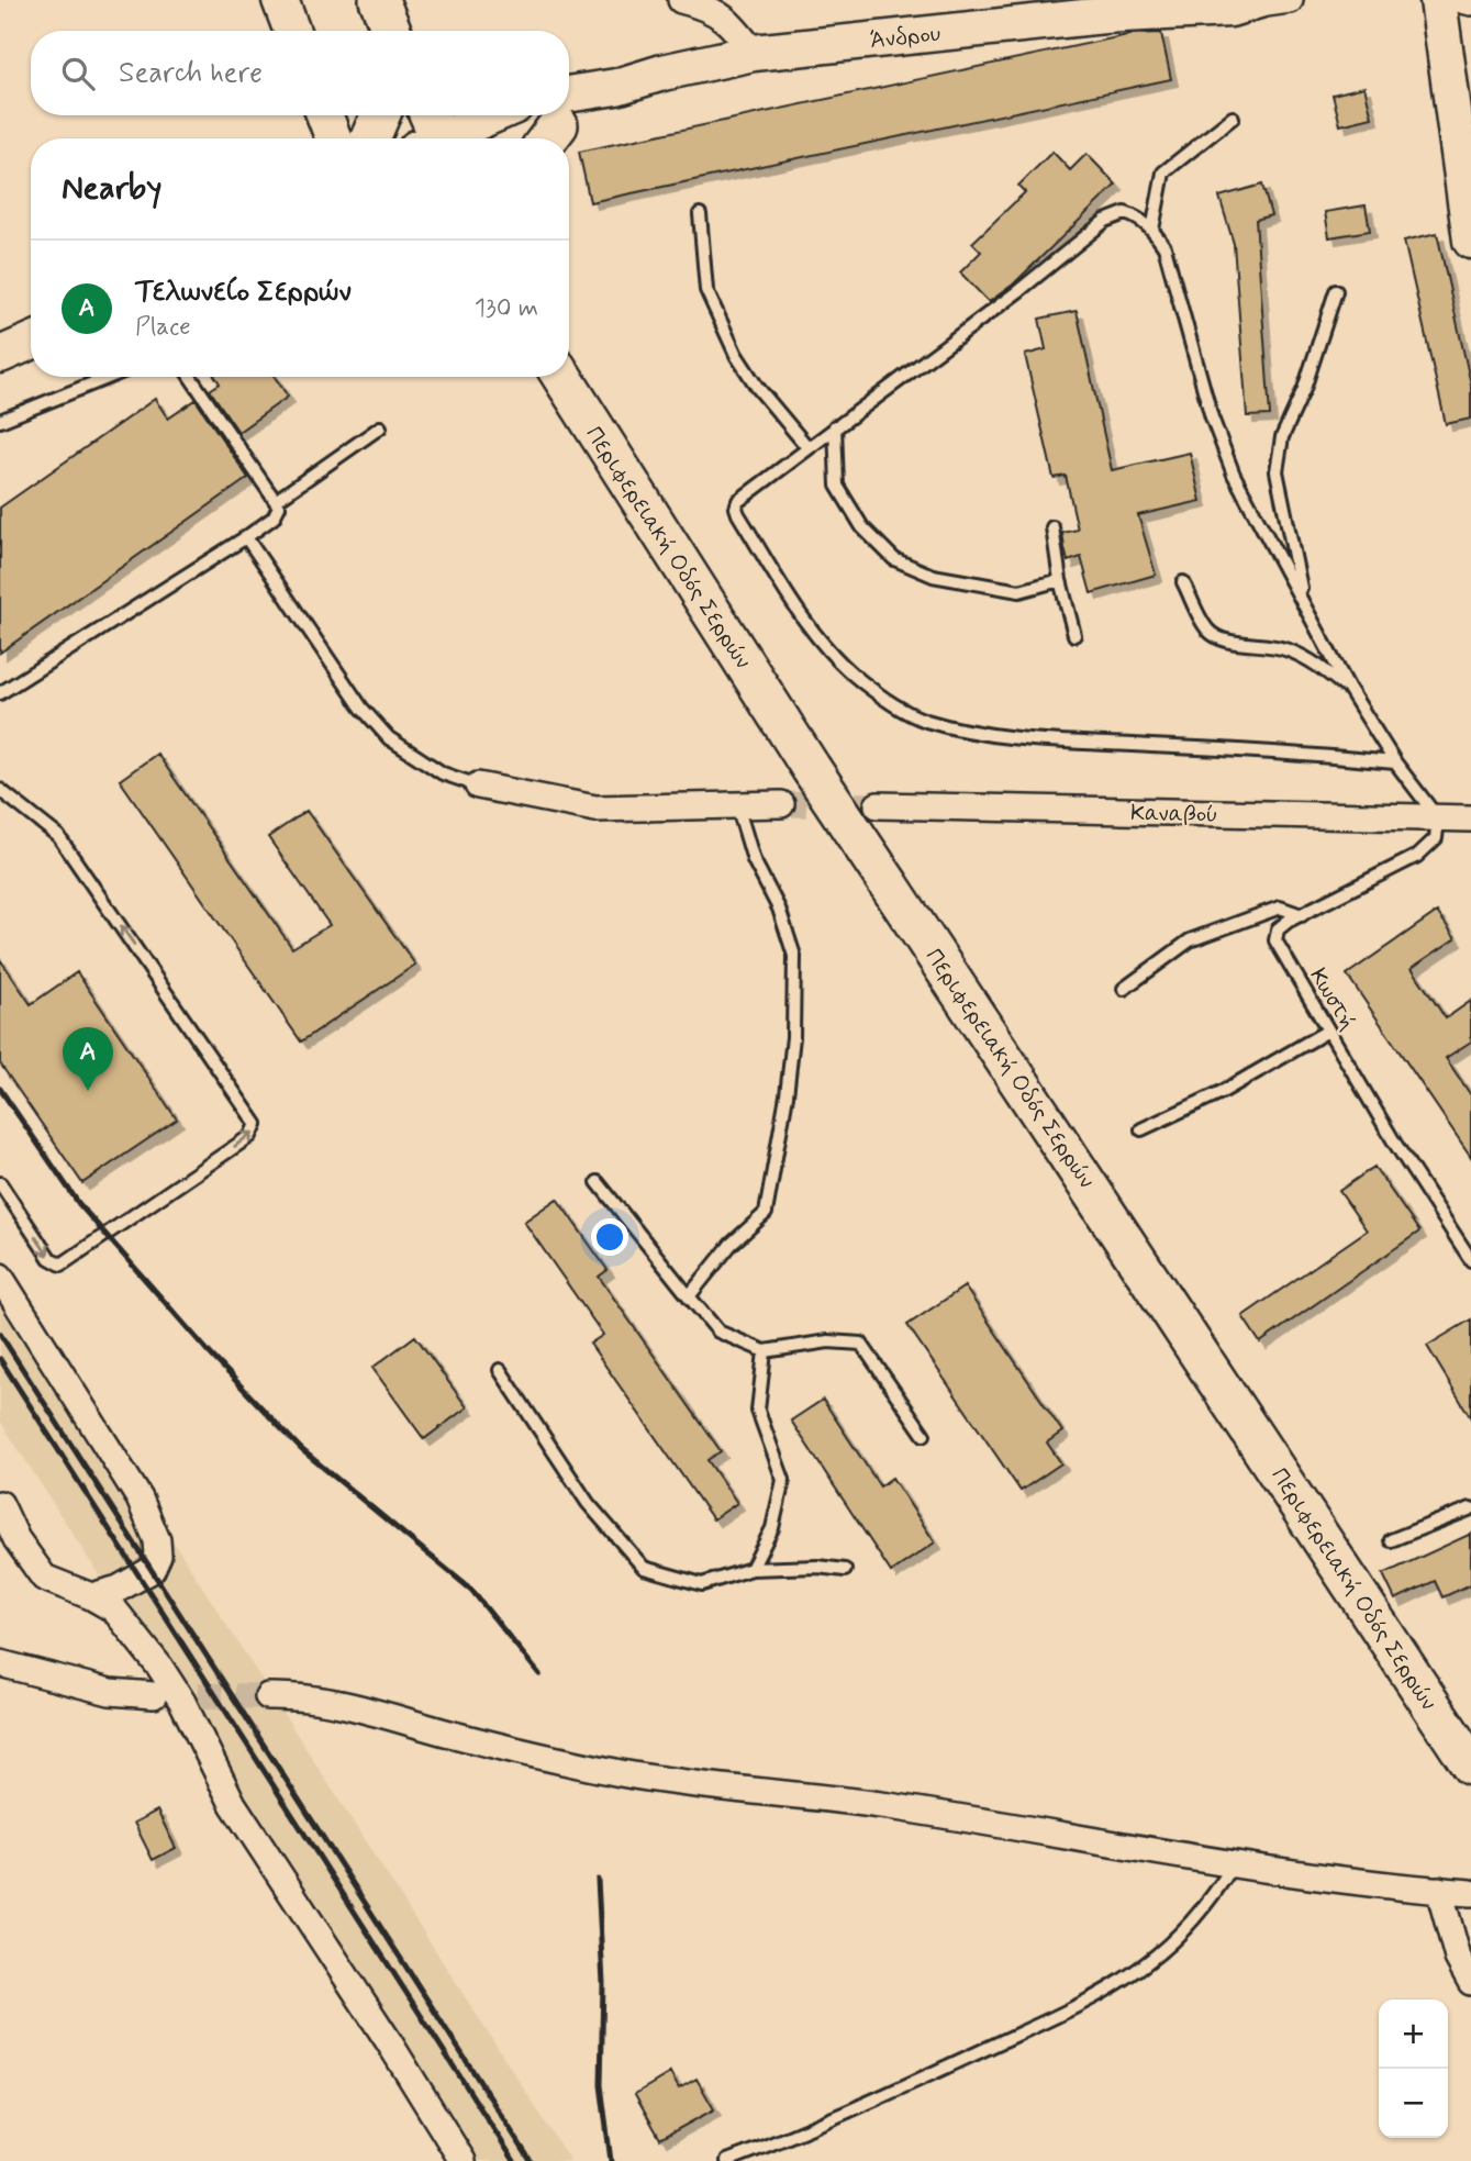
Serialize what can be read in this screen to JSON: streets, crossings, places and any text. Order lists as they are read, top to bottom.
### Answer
{
  "streets": {
    "main road": ["Περιφερειακή Οδός Σερρών"],
    "street": ["Άνδρου", "Καναβού"],
    "lane": ["Κωστή"]
  },
  "crossings": [
    ["Καναβού", "Κωστή"]
  ],
  "page": {
    "search": "Search here",
    "heading": "Nearby",
    "list": [
      {
        "mark": "A",
        "name": "Τελωνείο Σερρών",
        "note": "Place",
        "value": "130 m"
      }
    ],
    "pins": "A",
    "map_buttons": ["+", "−"]
  }
}
